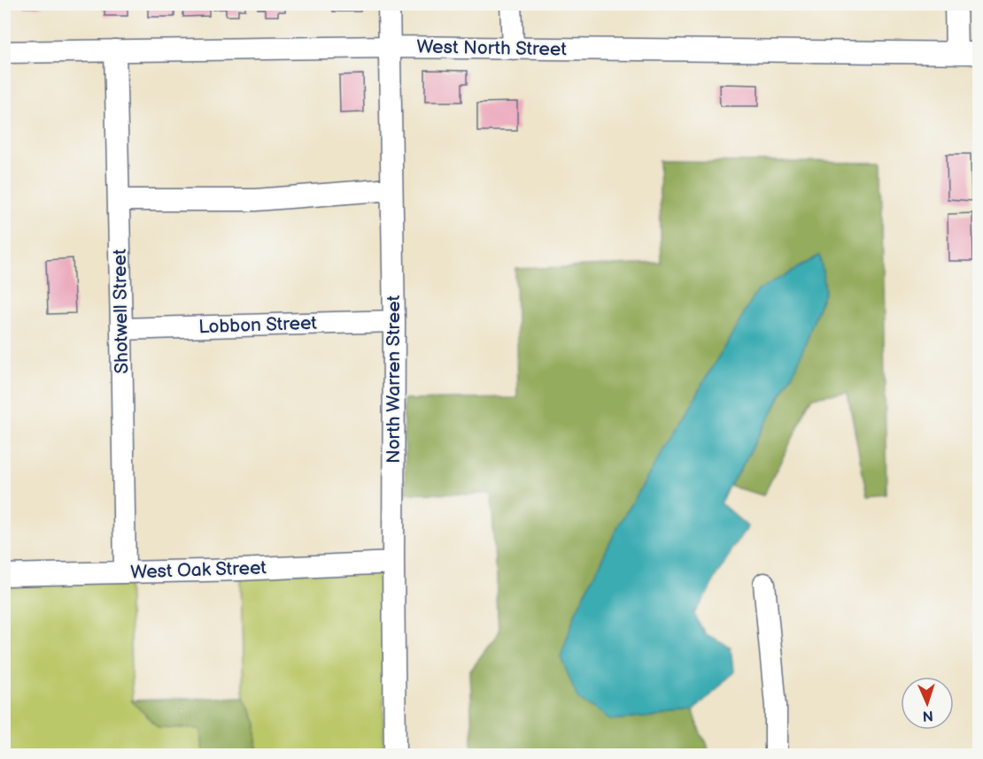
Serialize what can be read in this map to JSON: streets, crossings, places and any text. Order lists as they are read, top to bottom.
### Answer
{
  "streets": {
    "street": [
      "West North Street",
      "Shotwell Street",
      "Lobbon Street",
      "North Warren Street",
      "West Oak Street"
    ]
  },
  "crossings": [
    ["West North Street", "Shotwell Street"],
    ["West North Street", "North Warren Street"],
    ["Shotwell Street", "Lobbon Street"],
    ["Shotwell Street", "West Oak Street"],
    ["Lobbon Street", "North Warren Street"],
    ["North Warren Street", "West Oak Street"]
  ],
  "north": "bottom"
}
